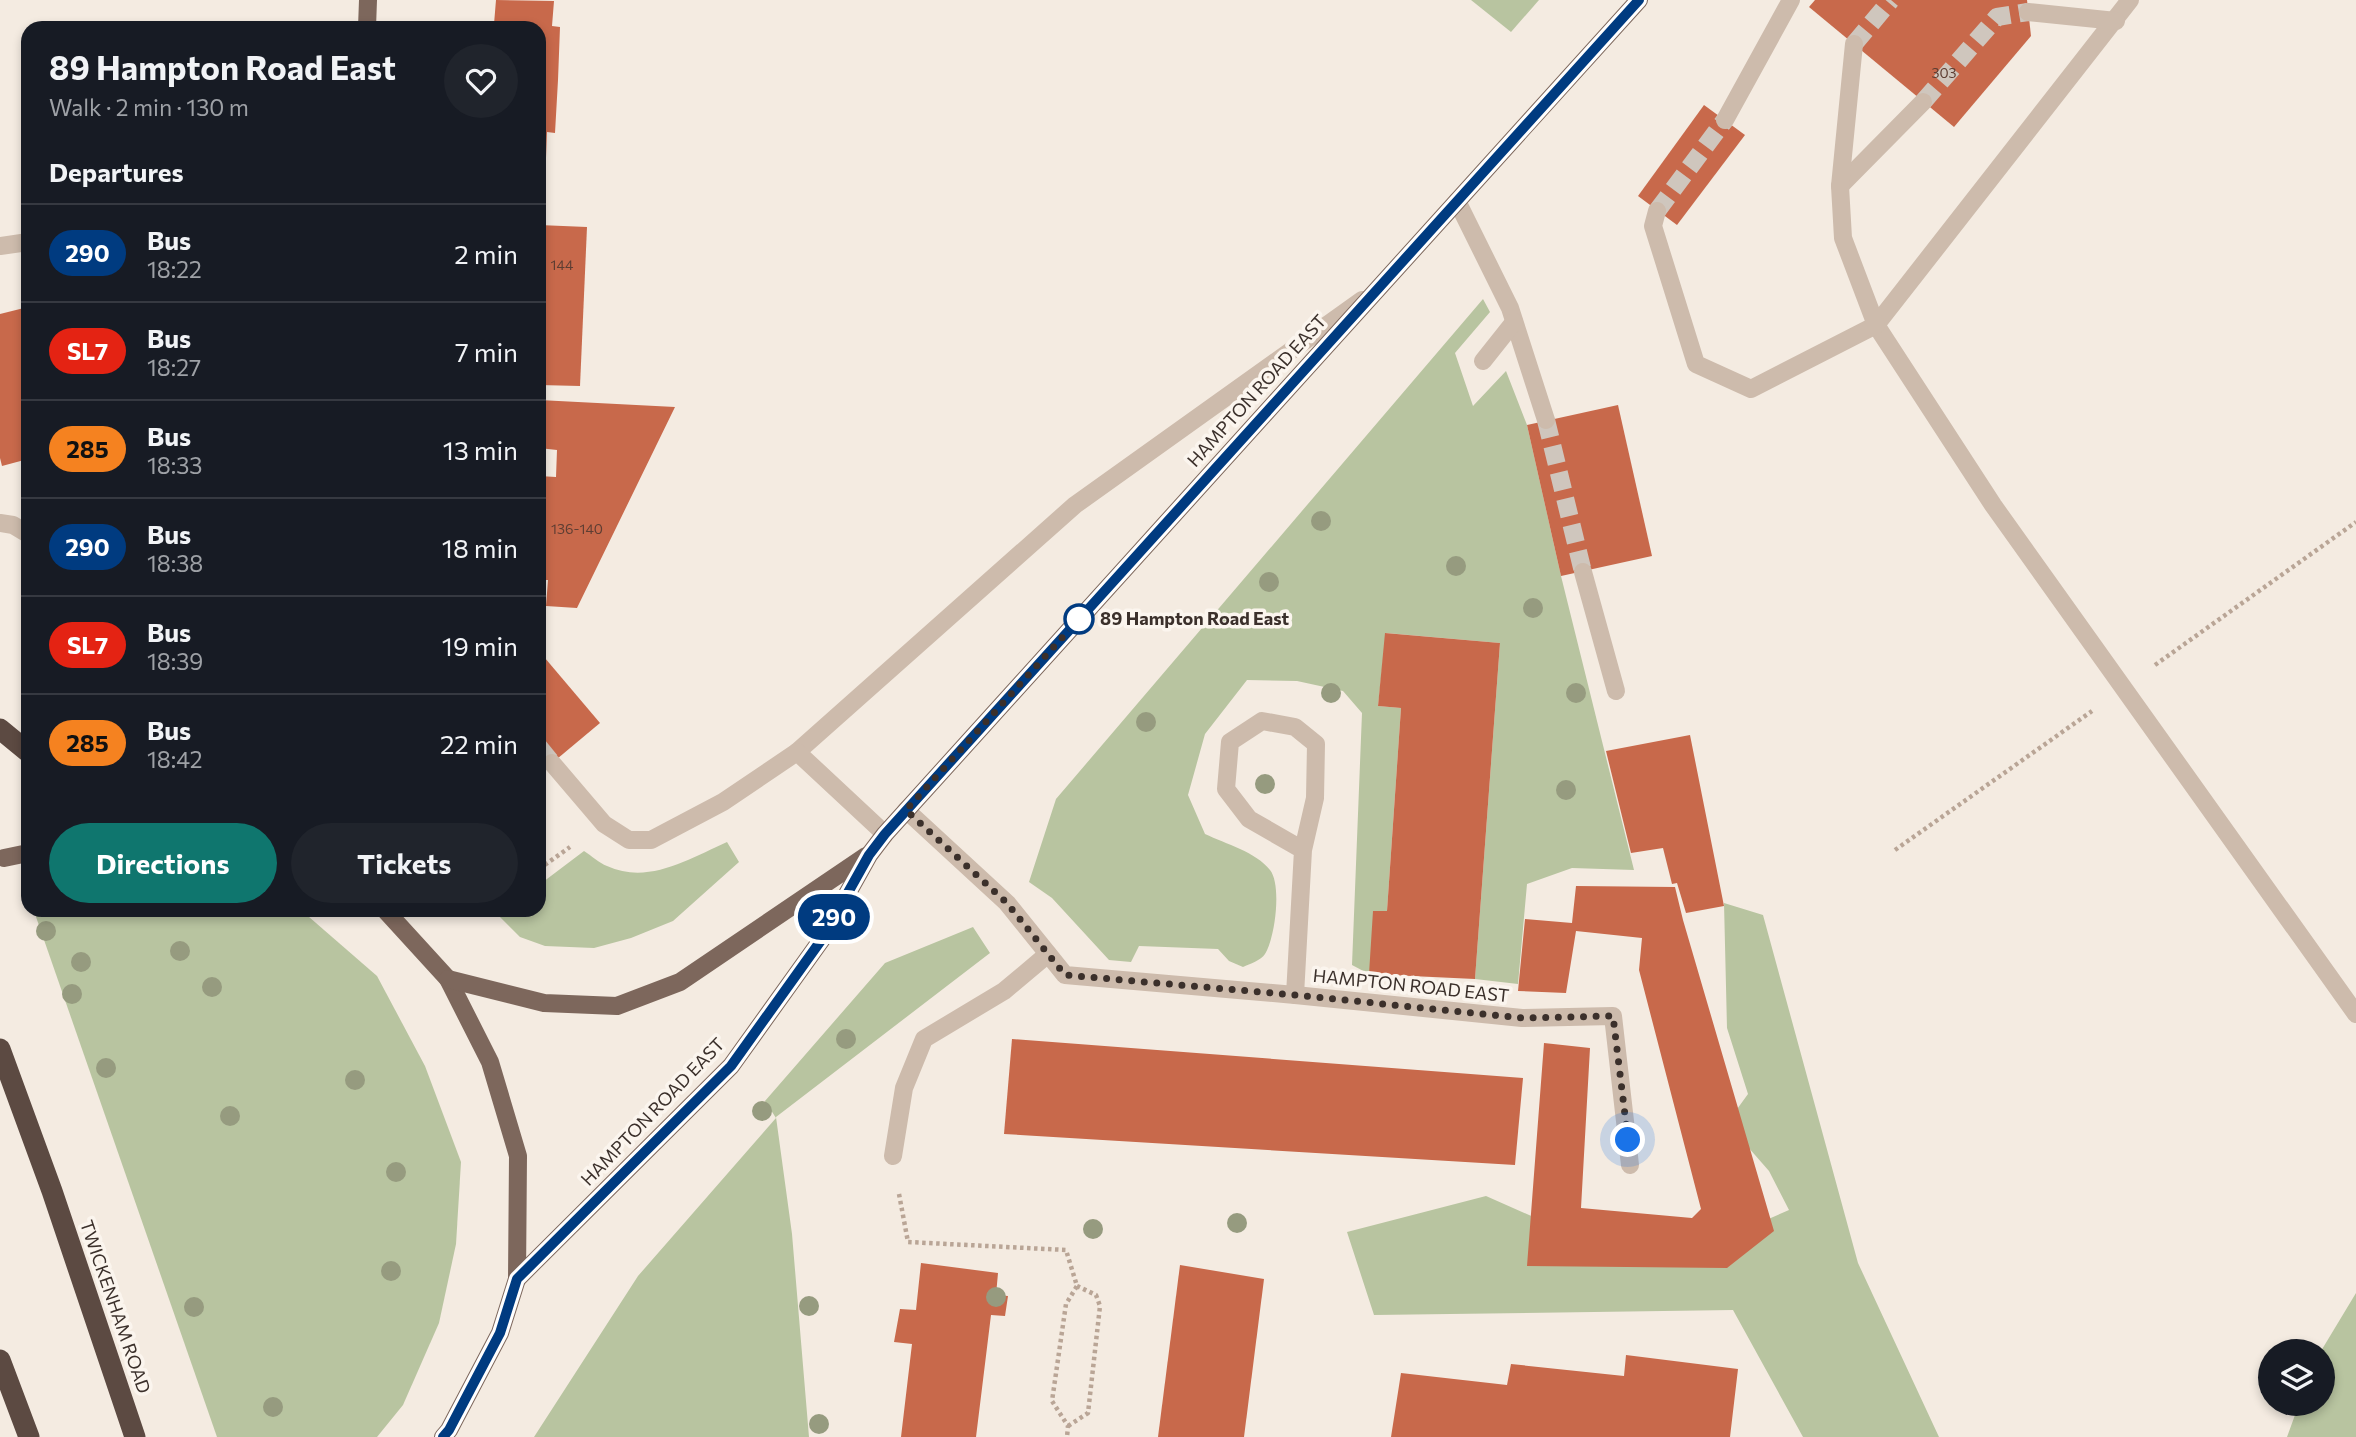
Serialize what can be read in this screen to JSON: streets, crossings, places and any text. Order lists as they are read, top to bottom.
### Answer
{
  "streets": {
    "highway": ["TWICKENHAM ROAD"],
    "main road": ["HAMPTON ROAD EAST"]
  },
  "places": ["89 Hampton Road East"],
  "lines": ["bus line 290"],
  "house_numbers": ["303", "144", "136-140"],
  "page": {
    "on_map": "290",
    "heading": [
      ["89 Hampton Road East", "Walk · 2 min · 130 m"],
      "Departures"
    ],
    "list": [
      {
        "mark": "290",
        "name": "Bus",
        "note": "18:22",
        "value": "2 min"
      },
      {
        "mark": "SL7",
        "name": "Bus",
        "note": "18:27",
        "value": "7 min"
      },
      {
        "mark": "285",
        "name": "Bus",
        "note": "18:33",
        "value": "13 min"
      },
      {
        "mark": "290",
        "name": "Bus",
        "note": "18:38",
        "value": "18 min"
      },
      {
        "mark": "SL7",
        "name": "Bus",
        "note": "18:39",
        "value": "19 min"
      },
      {
        "mark": "285",
        "name": "Bus",
        "note": "18:42",
        "value": "22 min"
      }
    ],
    "buttons": ["Directions", "Tickets"]
  }
}
